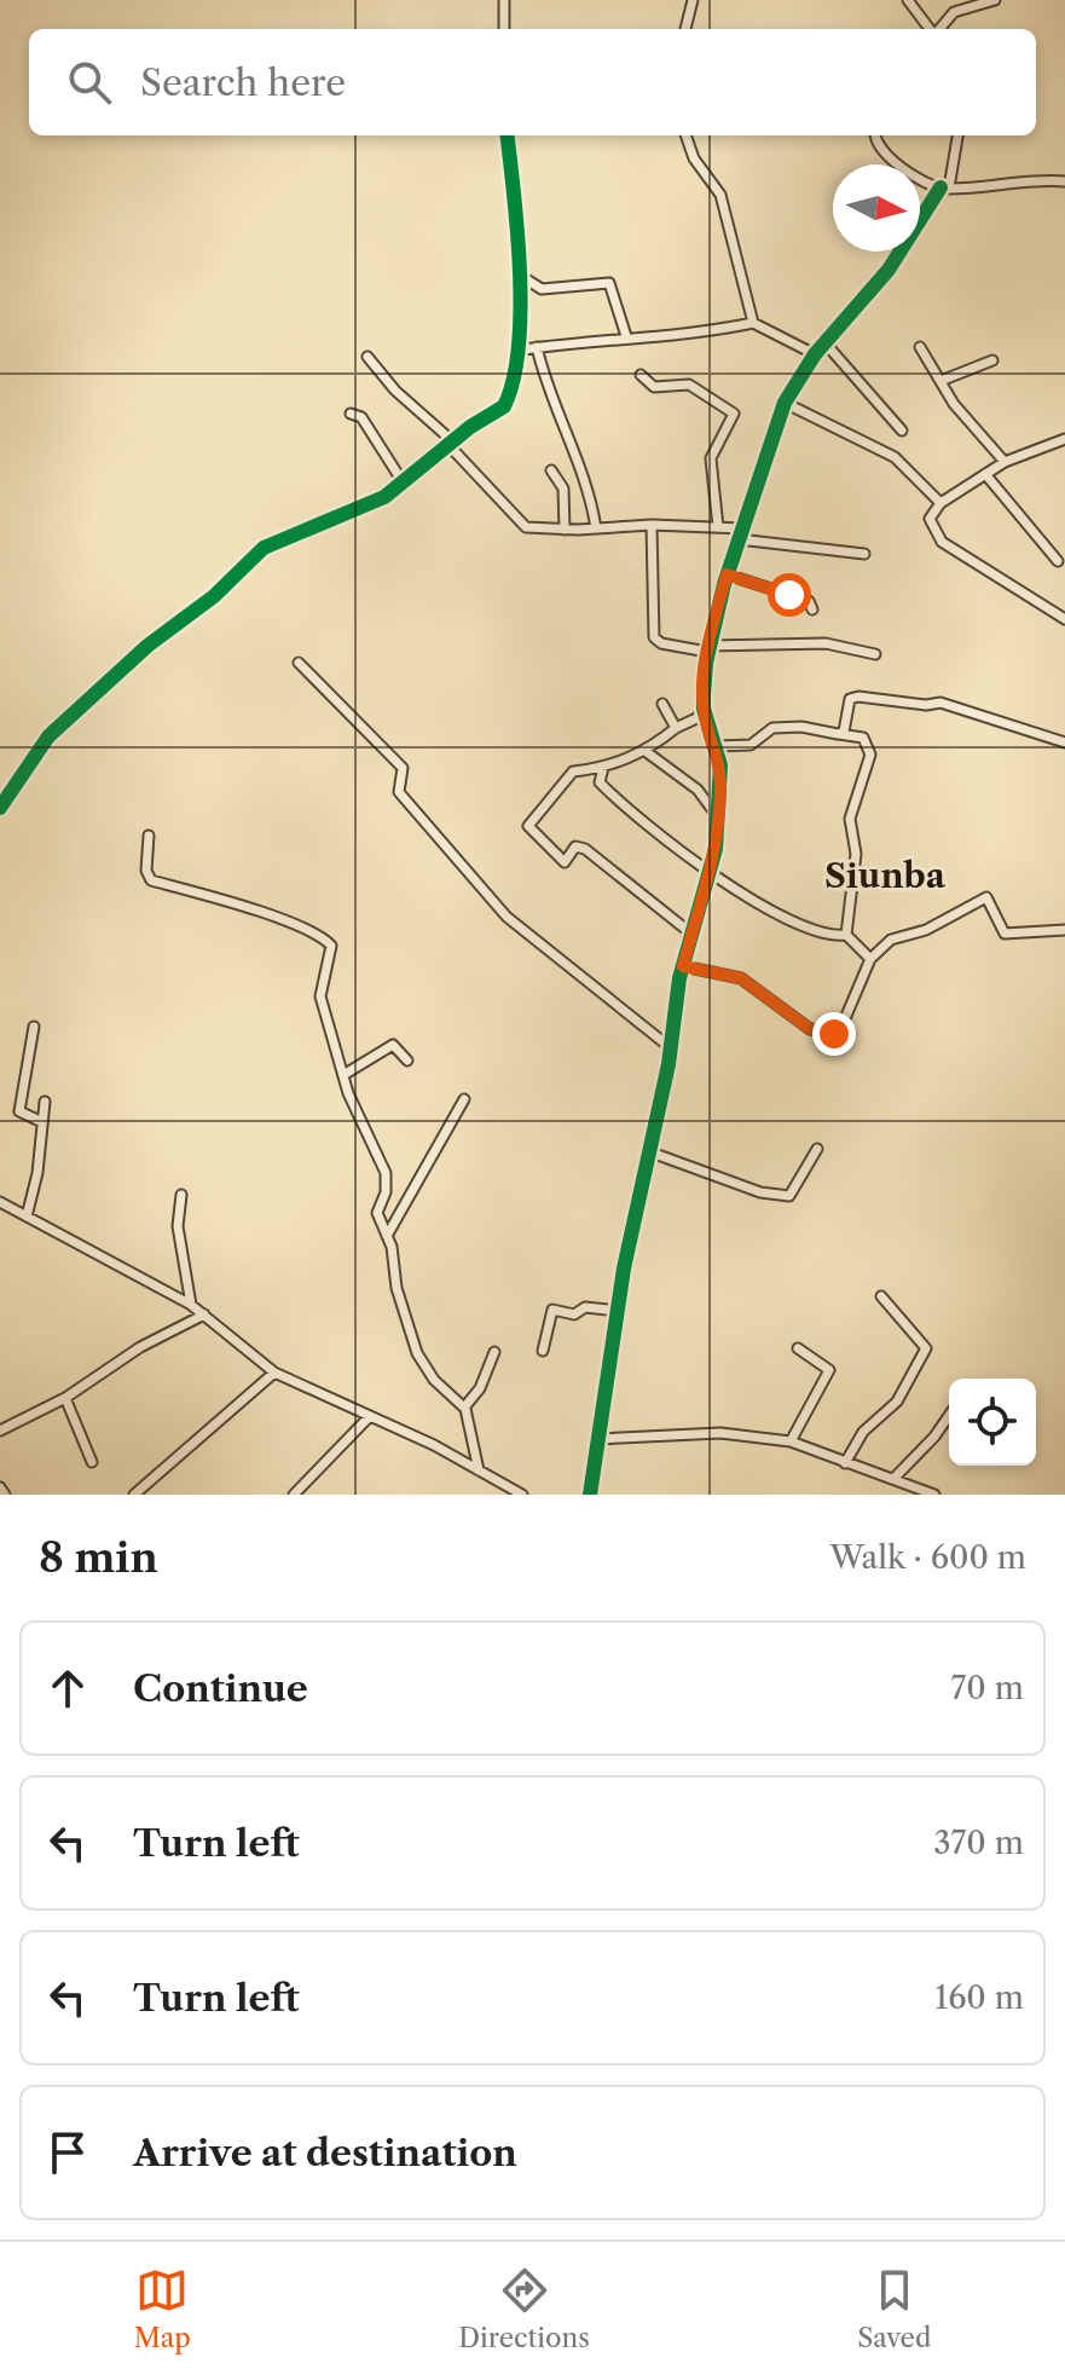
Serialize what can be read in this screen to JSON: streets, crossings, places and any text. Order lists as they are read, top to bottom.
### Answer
{
  "districts": ["Siunba"],
  "north": "right",
  "page": {
    "search": "Search here",
    "heading": ["8 min", "Walk · 600 m"],
    "list": [
      ["Continue", "70 m"],
      ["Turn left", "370 m"],
      ["Turn left", "160 m"],
      "Arrive at destination"
    ],
    "nav": ["Map", "Directions", "Saved"]
  }
}
